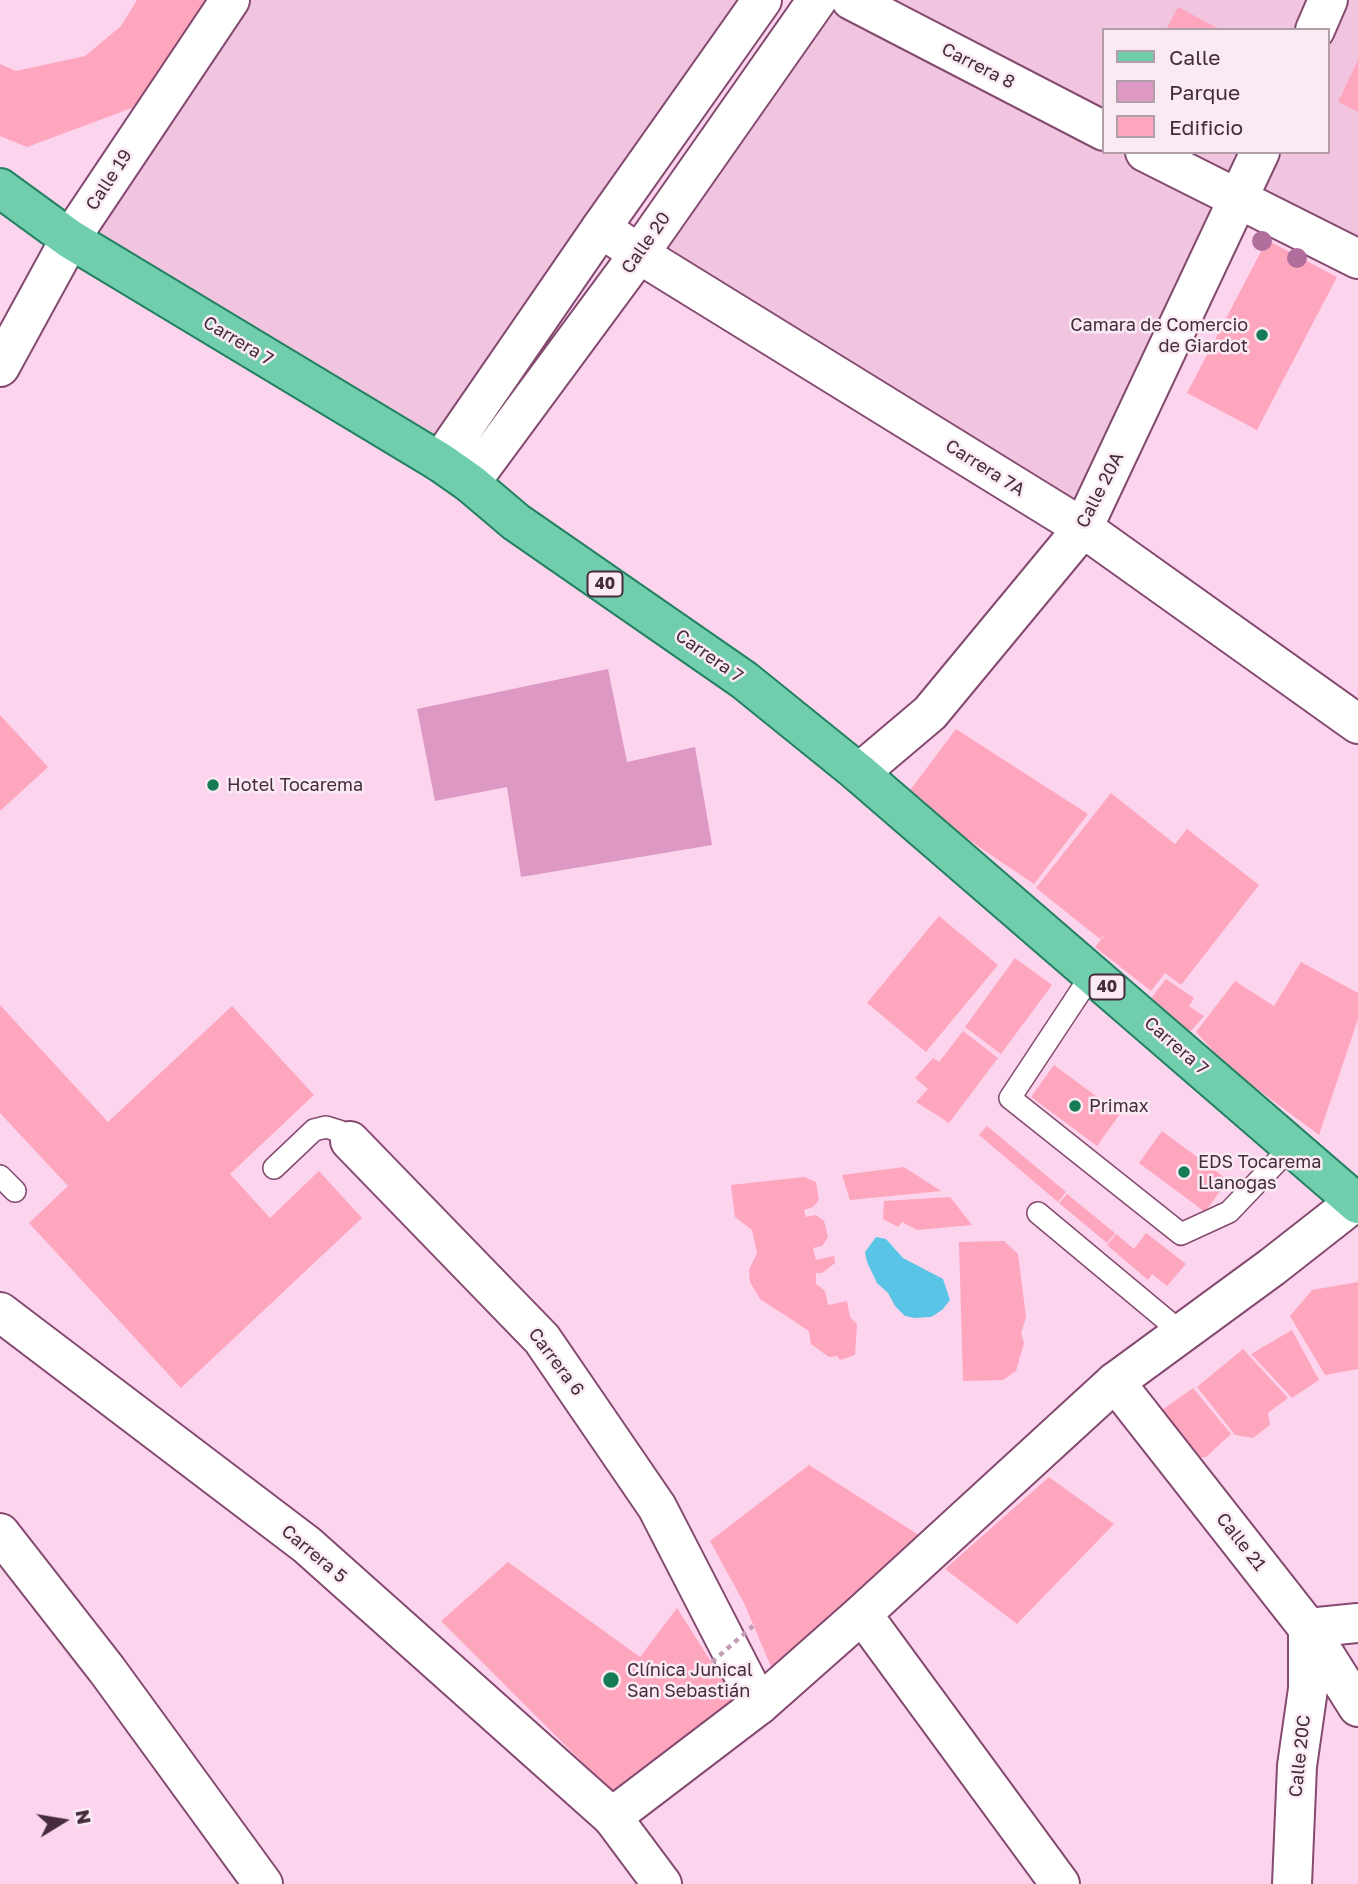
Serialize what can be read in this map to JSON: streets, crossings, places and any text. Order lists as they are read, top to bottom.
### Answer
{
  "streets": {
    "main road": ["Carrera 7", "40"],
    "street": [
      "Carrera 8",
      "Calle 19",
      "Calle 20",
      "Carrera 7A",
      "Calle 20A",
      "Carrera 6",
      "Calle 21",
      "Carrera 5",
      "Calle 20C"
    ]
  },
  "crossings": [
    ["Calle 19", "Carrera 7"],
    ["Calle 20", "Carrera 7"],
    ["Calle 20", "Carrera 7A"],
    ["Carrera 7", "Calle 20A"],
    ["Carrera 7A", "Calle 20A"],
    ["Calle 21", "Calle 20C"]
  ],
  "places": [
    "Camara de Comercio de Giardot",
    "Hotel Tocarema",
    "Primax",
    "EDS Tocarema Llanogas",
    "Clínica Junical San Sebastián"
  ],
  "legend": ["Calle", "Parque", "Edificio"],
  "north": "right"
}
